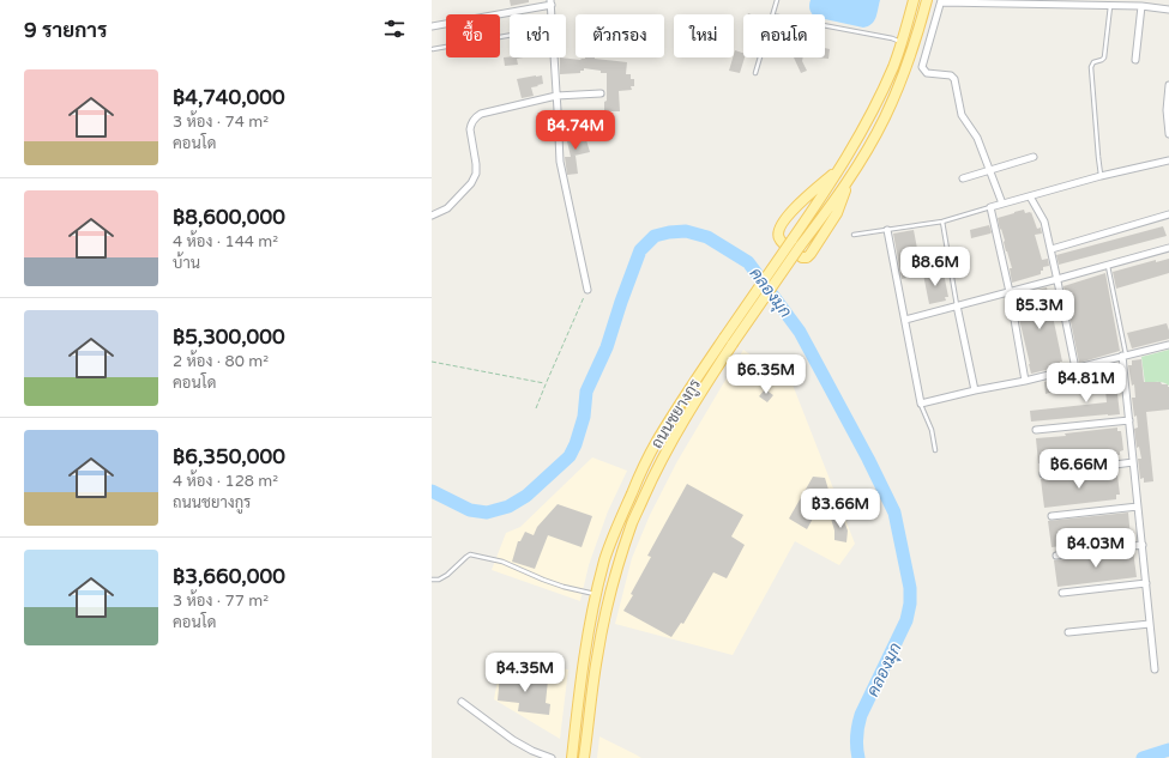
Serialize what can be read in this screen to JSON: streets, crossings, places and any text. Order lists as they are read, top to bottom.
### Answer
{
  "streets": {
    "main road": ["ถนนชยางกูร"]
  },
  "water": ["คลองมุก"],
  "page": {
    "heading": "9 รายการ",
    "chip": [
      "ซื้อ",
      "เช่า",
      "ตัวกรอง",
      "ใหม่",
      "คอนโด"
    ],
    "list": [
      {
        "name": "฿4,740,000",
        "note": "3 ห้อง · 74 m² · คอนโด"
      },
      {
        "name": "฿8,600,000",
        "note": "4 ห้อง · 144 m² · บ้าน"
      },
      {
        "name": "฿5,300,000",
        "note": "2 ห้อง · 80 m² · คอนโด"
      },
      {
        "name": "฿6,350,000",
        "note": "4 ห้อง · 128 m² · ถนนชยางกูร"
      },
      {
        "name": "฿3,660,000",
        "note": "3 ห้อง · 77 m² · คอนโด"
      }
    ],
    "price": [
      "฿4.74M",
      "฿8.6M",
      "฿5.3M",
      "฿6.35M",
      "฿4.81M",
      "฿6.66M",
      "฿3.66M",
      "฿4.03M",
      "฿4.35M"
    ]
  }
}
